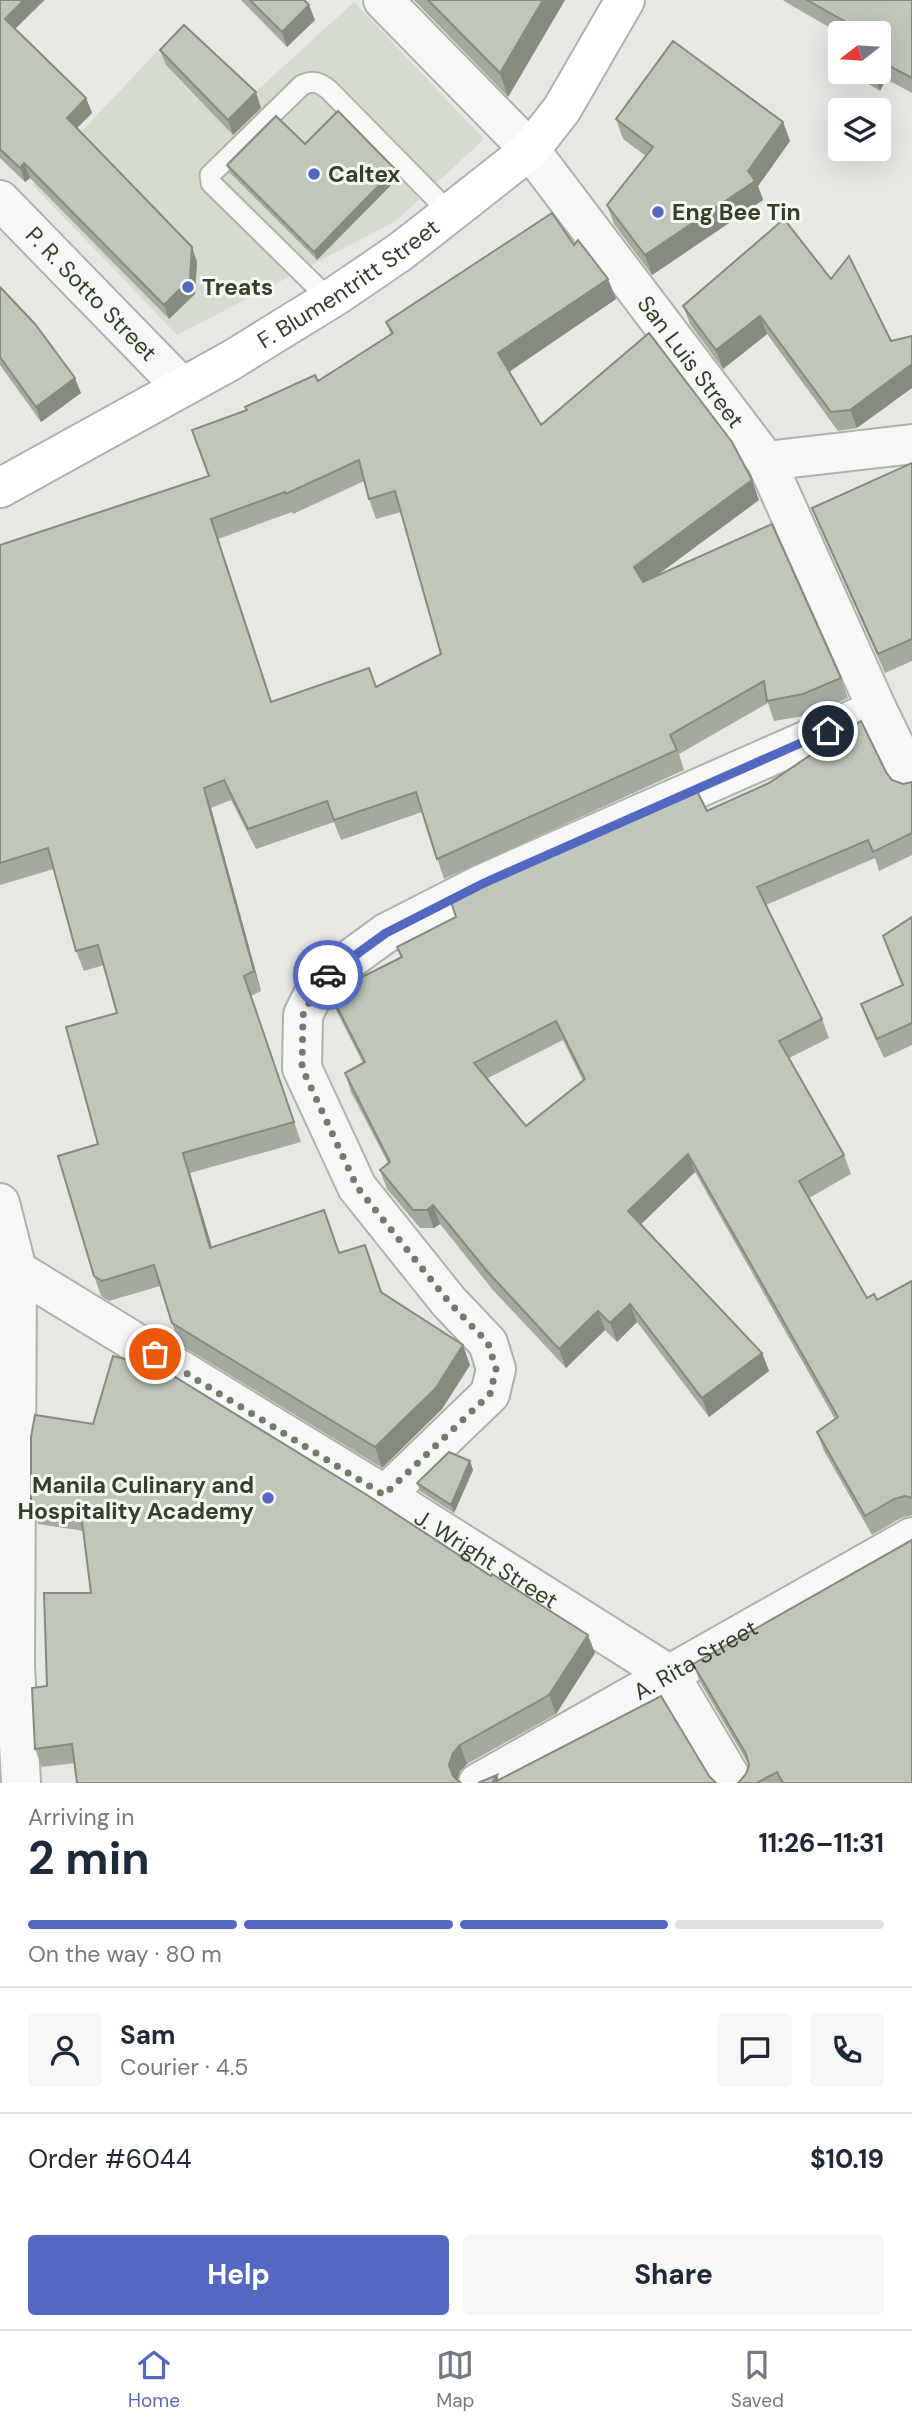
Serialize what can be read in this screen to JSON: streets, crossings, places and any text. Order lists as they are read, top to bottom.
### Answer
{
  "streets": {
    "main road": ["F. Blumentritt Street"],
    "street": [
      "P. R. Sotto Street",
      "San Luis Street",
      "J. Wright Street",
      "A. Rita Street"
    ]
  },
  "crossings": [
    ["F. Blumentritt Street", "P. R. Sotto Street"],
    ["F. Blumentritt Street", "San Luis Street"],
    ["J. Wright Street", "A. Rita Street"]
  ],
  "places": [
    "Caltex",
    "Eng Bee Tin",
    "Treats",
    "Manila Culinary and Hospitality Academy"
  ],
  "north": "left",
  "page": {
    "heading": ["2 min", "Arriving in", "11:26–11:31"],
    "panel": [
      "Sam",
      "Courier · 4.5",
      "Order #6044",
      "$10.19"
    ],
    "bar": "On the way · 80 m",
    "buttons": ["Help", "Share"],
    "tabs": ["Home", "Map", "Saved"]
  }
}
